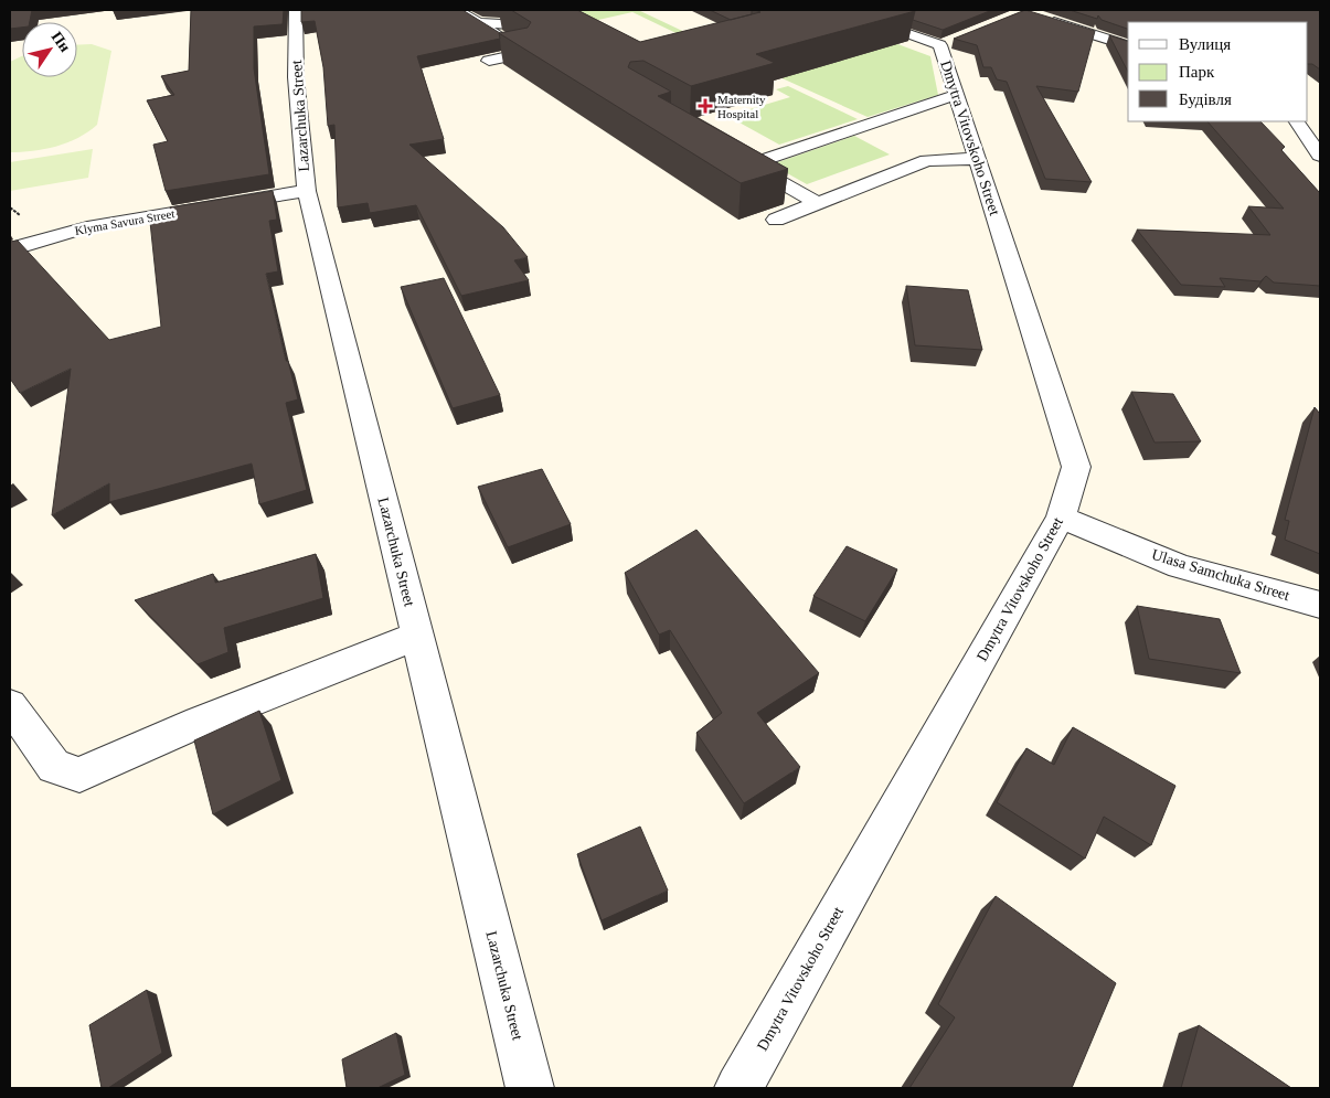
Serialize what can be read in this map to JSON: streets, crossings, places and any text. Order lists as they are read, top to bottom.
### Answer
{
  "streets": {
    "street": [
      "Lazarchuka Street",
      "Dmytra Vitovskoho Street",
      "Klyma Savura Street",
      "Ulasa Samchuka Street"
    ]
  },
  "crossings": [
    ["Lazarchuka Street", "Klyma Savura Street"],
    ["Dmytra Vitovskoho Street", "Ulasa Samchuka Street"]
  ],
  "places": {
    "health": ["Maternity Hospital"]
  },
  "legend": ["Вулиця", "Парк", "Будівля"],
  "north": "top right"
}
